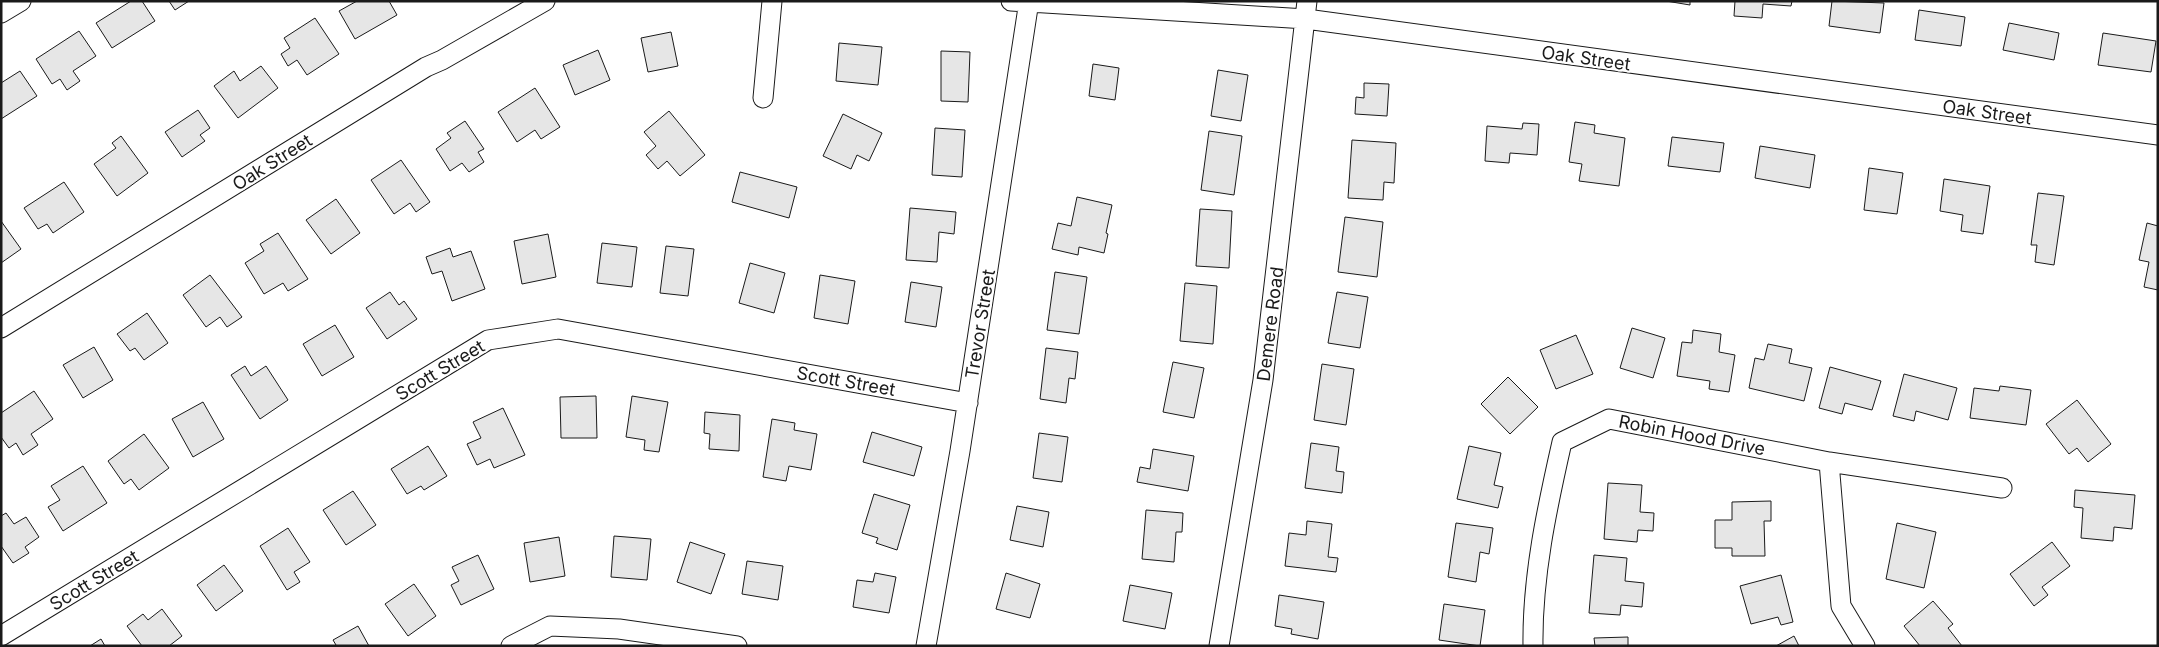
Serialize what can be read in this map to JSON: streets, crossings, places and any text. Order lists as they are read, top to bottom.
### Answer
{
  "streets": {
    "street": [
      "Oak Street",
      "Trevor Street",
      "Demere Road",
      "Scott Street",
      "Robin Hood Drive"
    ]
  },
  "crossings": [
    ["Oak Street", "Trevor Street"],
    ["Oak Street", "Demere Road"],
    ["Trevor Street", "Scott Street"]
  ]
}
